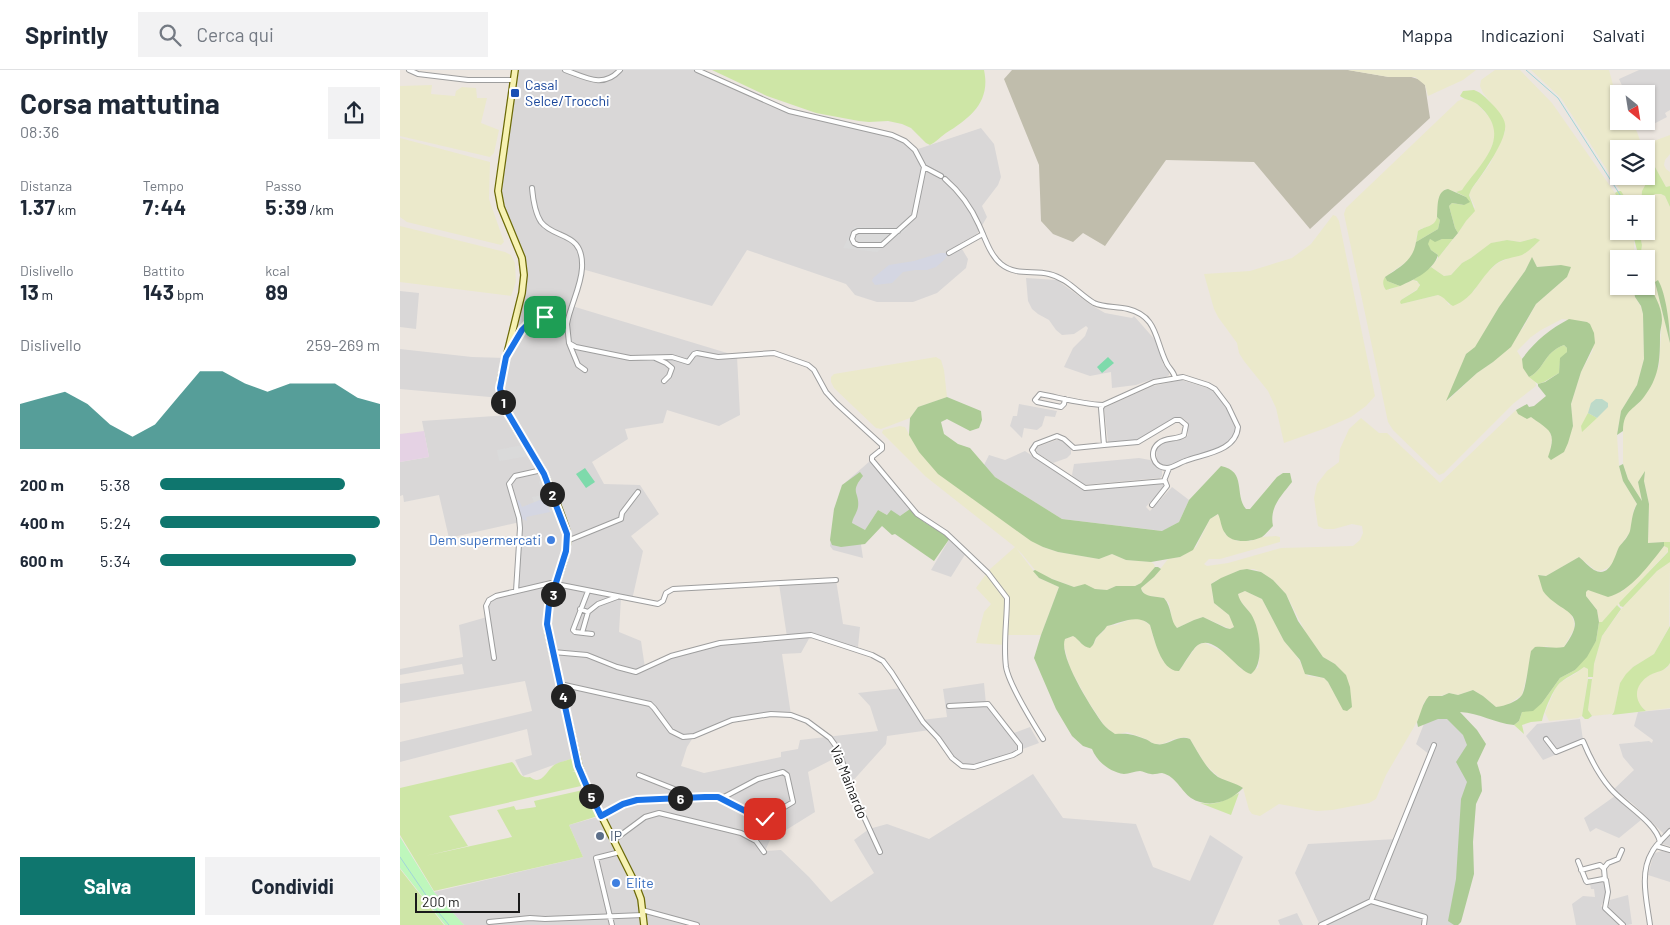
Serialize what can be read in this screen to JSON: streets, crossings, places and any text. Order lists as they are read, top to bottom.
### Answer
{
  "streets": {
    "street": ["Via Mainardo"]
  },
  "places": {
    "transit": ["Casal Selce/Trocchi"],
    "other": ["Dem supermercati", "IP", "Elite"]
  },
  "scale_bar": "200 m",
  "north": "bottom right",
  "page": {
    "header": "Sprintly",
    "search": "Cerca qui",
    "nav": ["Mappa", "Indicazioni", "Salvati"],
    "heading": ["Corsa mattutina", "08:36"],
    "map_buttons": ["+", "−"],
    "stats": [
      ["Distanza", "1.37 km"],
      ["Tempo", "7:44"],
      ["Passo", "5:39 /km"],
      ["Dislivello", "13 m"],
      ["Battito", "143 bpm"],
      ["kcal", "89"]
    ],
    "chart": ["Dislivello", "259–269 m"],
    "pins": [
      "1",
      "2",
      "3",
      "4",
      "5",
      "6"
    ],
    "list": [
      {
        "name": "200 m",
        "note": "5:38"
      },
      {
        "name": "400 m",
        "note": "5:24"
      },
      {
        "name": "600 m",
        "note": "5:34"
      }
    ],
    "buttons": ["Salva", "Condividi"],
    "scale": "200 m"
  }
}
